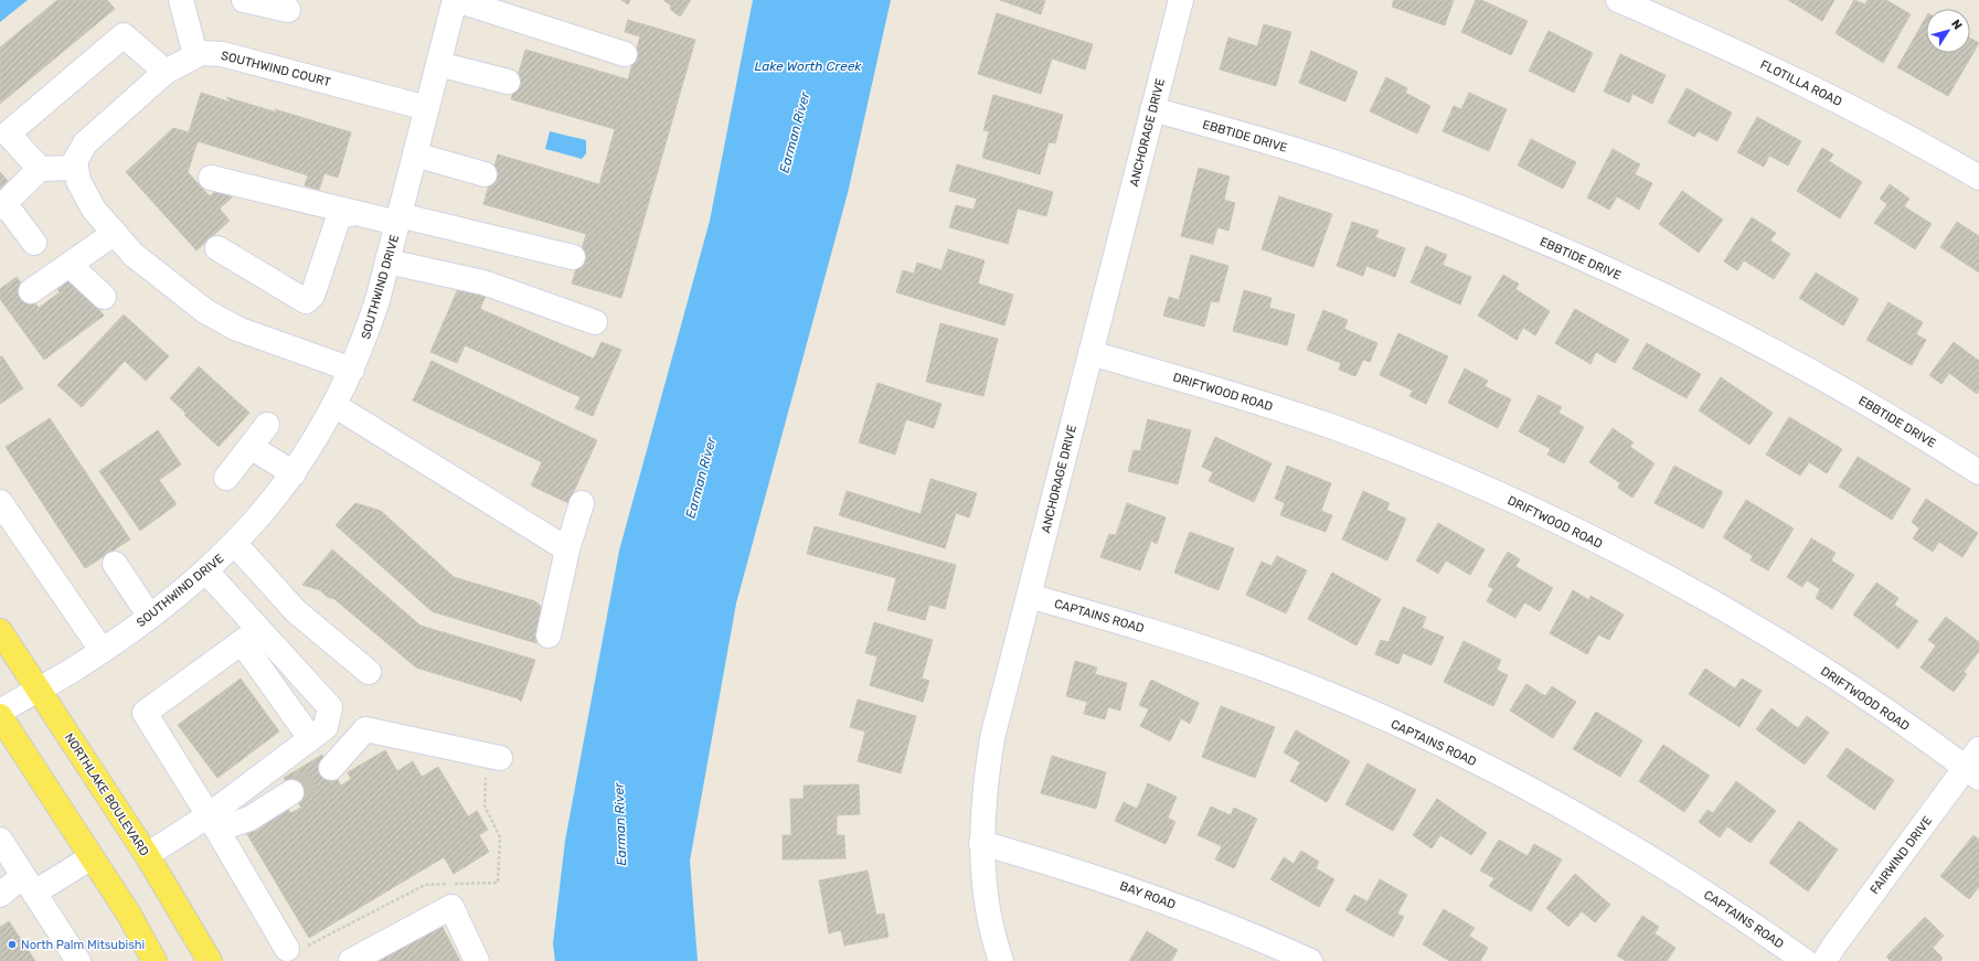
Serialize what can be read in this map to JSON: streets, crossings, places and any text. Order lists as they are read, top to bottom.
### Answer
{
  "streets": {
    "main road": ["NORTHLAKE BOULEVARD"],
    "street": [
      "SOUTHWIND COURT",
      "FLOTILLA ROAD",
      "ANCHORAGE DRIVE",
      "EBBTIDE DRIVE",
      "SOUTHWIND DRIVE",
      "DRIFTWOOD ROAD",
      "CAPTAINS ROAD",
      "FAIRWIND DRIVE",
      "BAY ROAD"
    ]
  },
  "crossings": [
    ["SOUTHWIND COURT", "SOUTHWIND DRIVE"],
    ["ANCHORAGE DRIVE", "EBBTIDE DRIVE"],
    ["ANCHORAGE DRIVE", "DRIFTWOOD ROAD"],
    ["ANCHORAGE DRIVE", "CAPTAINS ROAD"],
    ["ANCHORAGE DRIVE", "BAY ROAD"],
    ["SOUTHWIND DRIVE", "NORTHLAKE BOULEVARD"],
    ["DRIFTWOOD ROAD", "FAIRWIND DRIVE"]
  ],
  "water": ["Lake Worth Creek", "Earman River"],
  "places": ["North Palm Mitsubishi"],
  "north": "top right"
}
